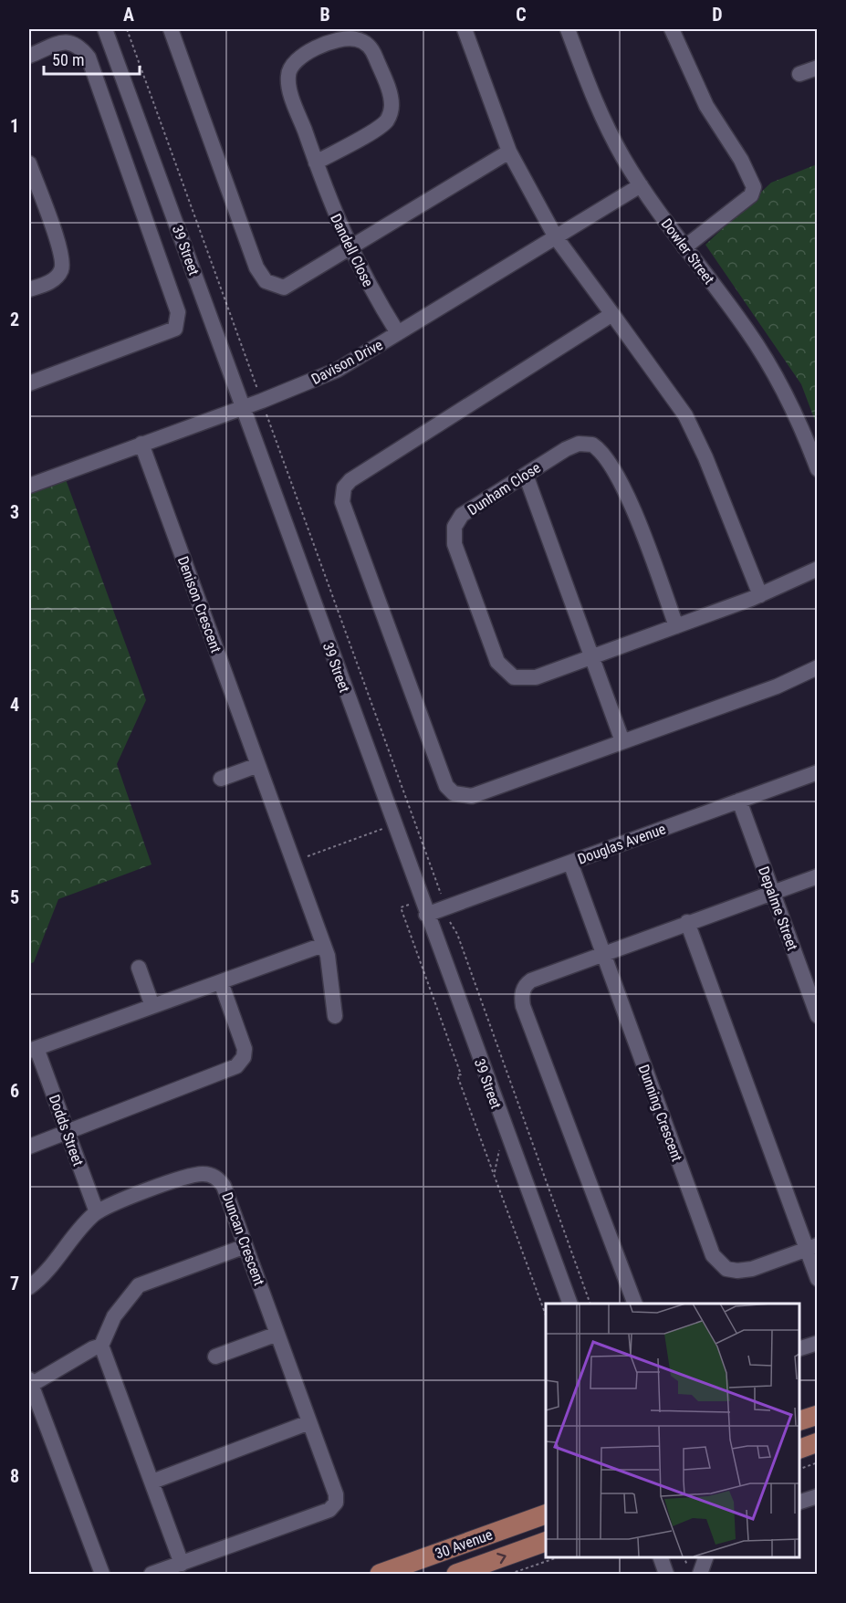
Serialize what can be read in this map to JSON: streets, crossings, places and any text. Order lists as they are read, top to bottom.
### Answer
{
  "streets": {
    "main road": ["30 Avenue"],
    "street": [
      "39 Street",
      "Dandell Close",
      "Dowler Street",
      "Davison Drive",
      "Dunham Close",
      "Denison Crescent",
      "Douglas Avenue",
      "Depalme Street",
      "Dunning Crescent",
      "Dodds Street",
      "Duncan Crescent"
    ]
  },
  "crossings": [
    ["39 Street", "Davison Drive"],
    ["39 Street", "Douglas Avenue"],
    ["Dandell Close", "Davison Drive"],
    ["Dowler Street", "Davison Drive"],
    ["Davison Drive", "Denison Crescent"],
    ["Douglas Avenue", "Depalme Street"],
    ["Douglas Avenue", "Dunning Crescent"],
    ["Dodds Street", "Duncan Crescent"]
  ],
  "scale_bar": "50 m",
  "grid": {
    "columns": [
      "A",
      "B",
      "C",
      "D"
    ],
    "rows": [
      "1",
      "2",
      "3",
      "4",
      "5",
      "6",
      "7",
      "8"
    ]
  }
}
